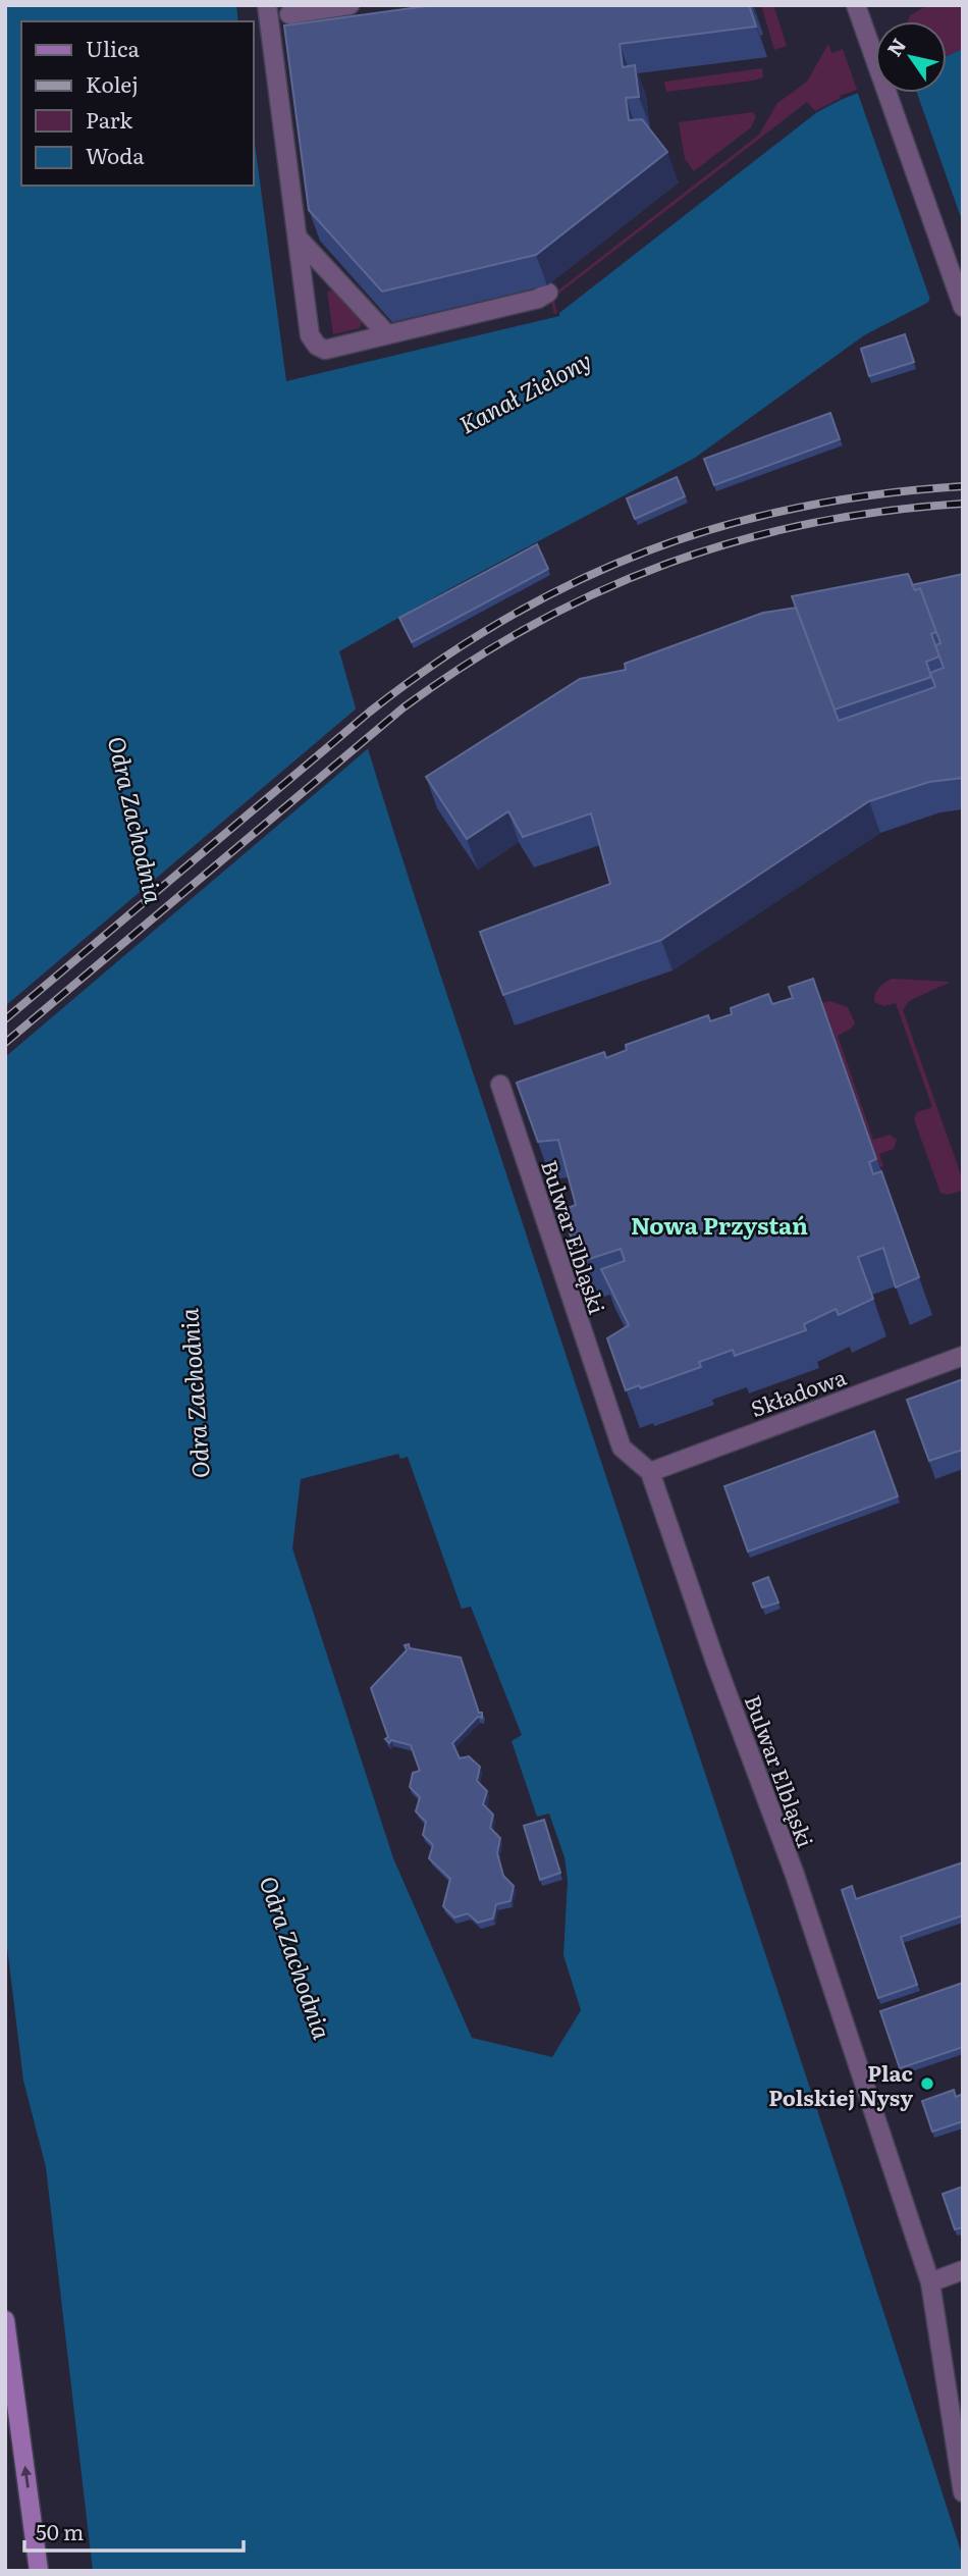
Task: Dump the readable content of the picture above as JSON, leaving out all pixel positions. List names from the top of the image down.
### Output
{
  "streets": {
    "street": ["Bulwar Elbląski", "Składowa"]
  },
  "crossings": [
    ["Bulwar Elbląski", "Składowa"]
  ],
  "districts": ["Nowa Przystań"],
  "water": ["Kanał Zielony", "Odra Zachodnia"],
  "places": ["Plac Polskiej Nysy"],
  "legend": [
    "Ulica",
    "Kolej",
    "Park",
    "Woda"
  ],
  "scale_bar": "50 m",
  "north": "top left"
}
